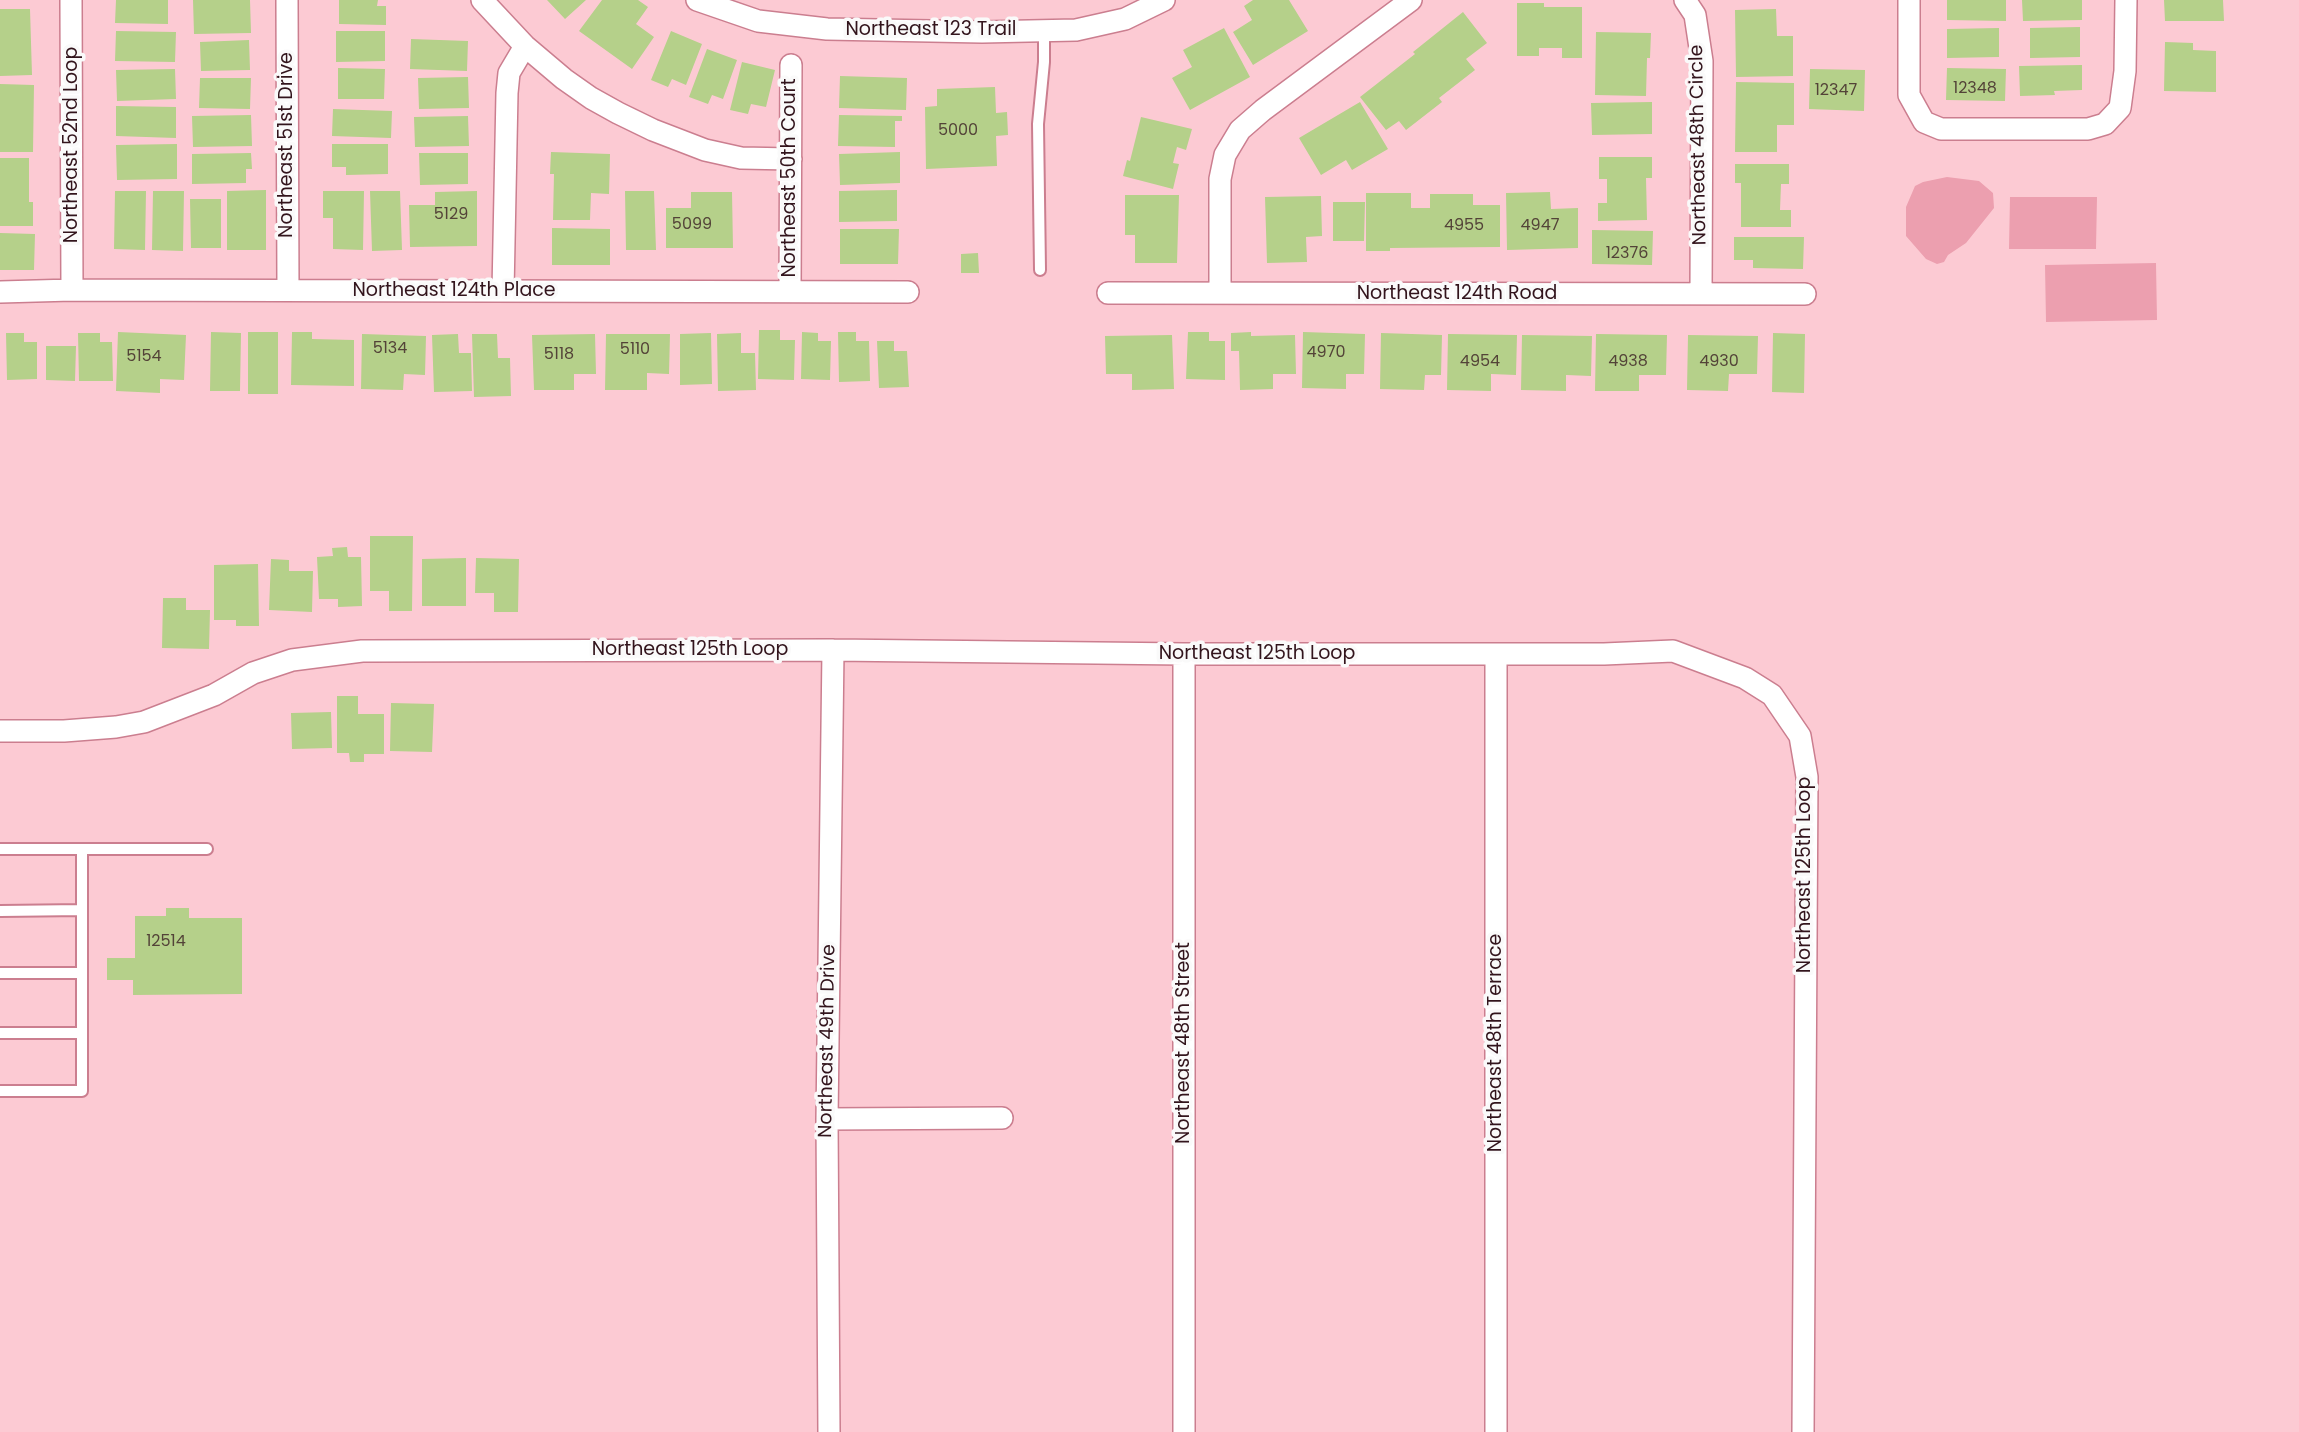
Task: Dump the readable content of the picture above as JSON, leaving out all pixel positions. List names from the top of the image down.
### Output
{
  "streets": {
    "street": [
      "Northeast 123 Trail",
      "Northeast 52nd Loop",
      "Northeast 51st Drive",
      "Northeast 48th Circle",
      "Northeast 50th Court",
      "Northeast 124th Place",
      "Northeast 124th Road",
      "Northeast 125th Loop",
      "Northeast 49th Drive",
      "Northeast 48th Street",
      "Northeast 48th Terrace"
    ]
  },
  "crossings": [
    ["Northeast 52nd Loop", "Northeast 124th Place"],
    ["Northeast 51st Drive", "Northeast 124th Place"],
    ["Northeast 48th Circle", "Northeast 124th Road"],
    ["Northeast 50th Court", "Northeast 124th Place"],
    ["Northeast 125th Loop", "Northeast 49th Drive"],
    ["Northeast 125th Loop", "Northeast 48th Street"],
    ["Northeast 125th Loop", "Northeast 48th Terrace"]
  ],
  "house_numbers": [
    "12348",
    "12347",
    "5000",
    "5129",
    "5099",
    "4955",
    "4947",
    "12376",
    "5134",
    "5110",
    "4970",
    "5118",
    "5154",
    "4954",
    "4938",
    "4930",
    "12514"
  ]
}
